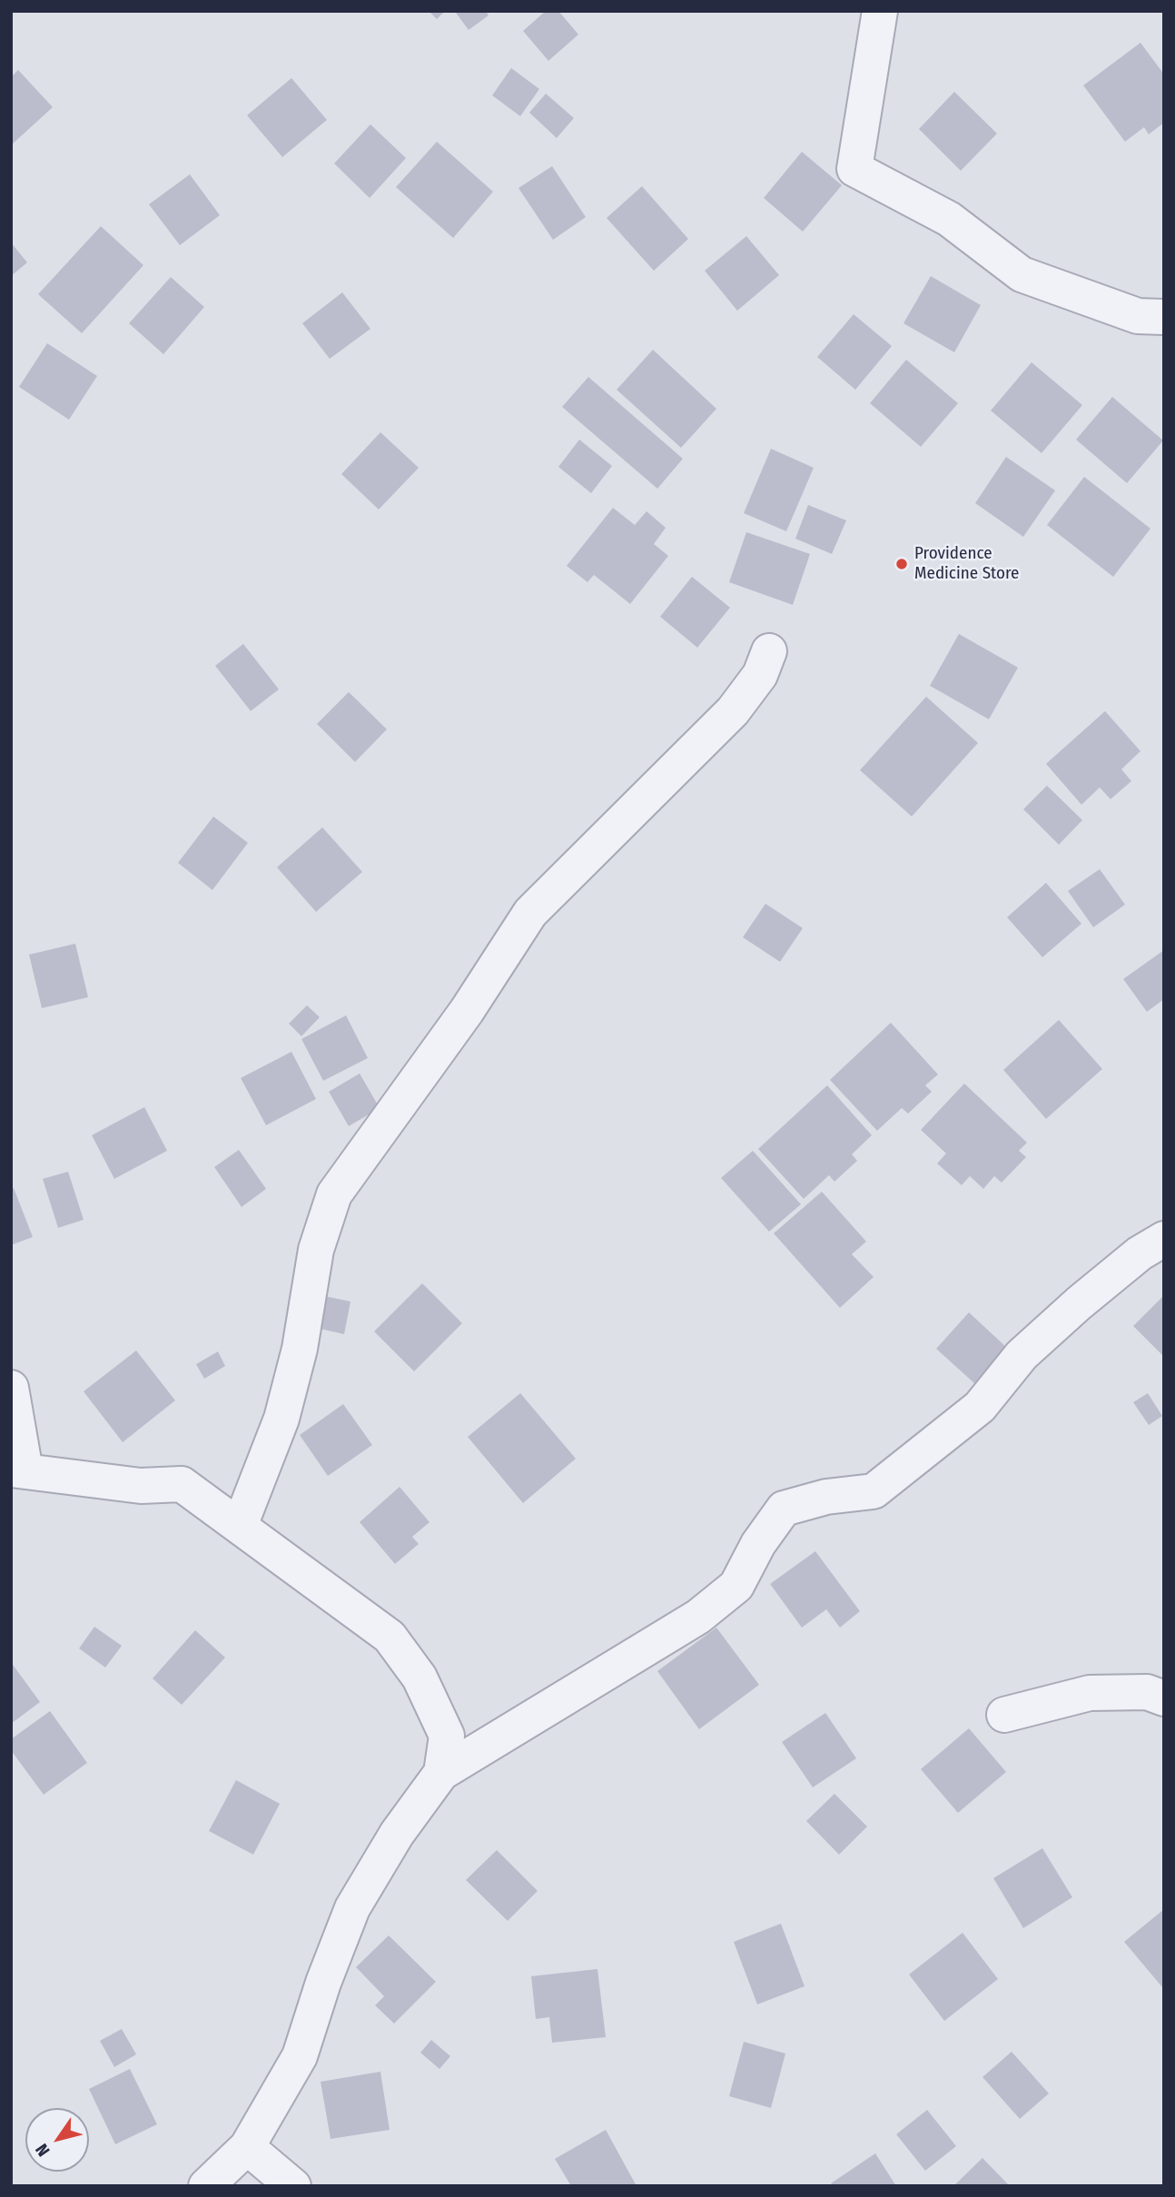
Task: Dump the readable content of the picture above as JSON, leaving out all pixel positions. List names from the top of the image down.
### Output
{
  "places": ["Providence Medicine Store"],
  "north": "bottom left"
}
